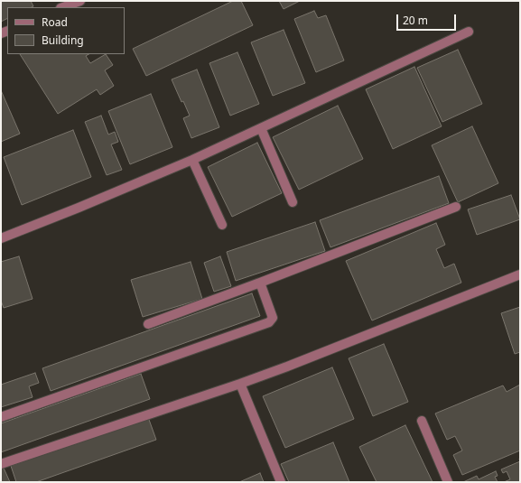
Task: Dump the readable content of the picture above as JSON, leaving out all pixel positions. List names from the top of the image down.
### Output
{
  "legend": ["Road", "Building"],
  "scale_bar": "20 m"
}
